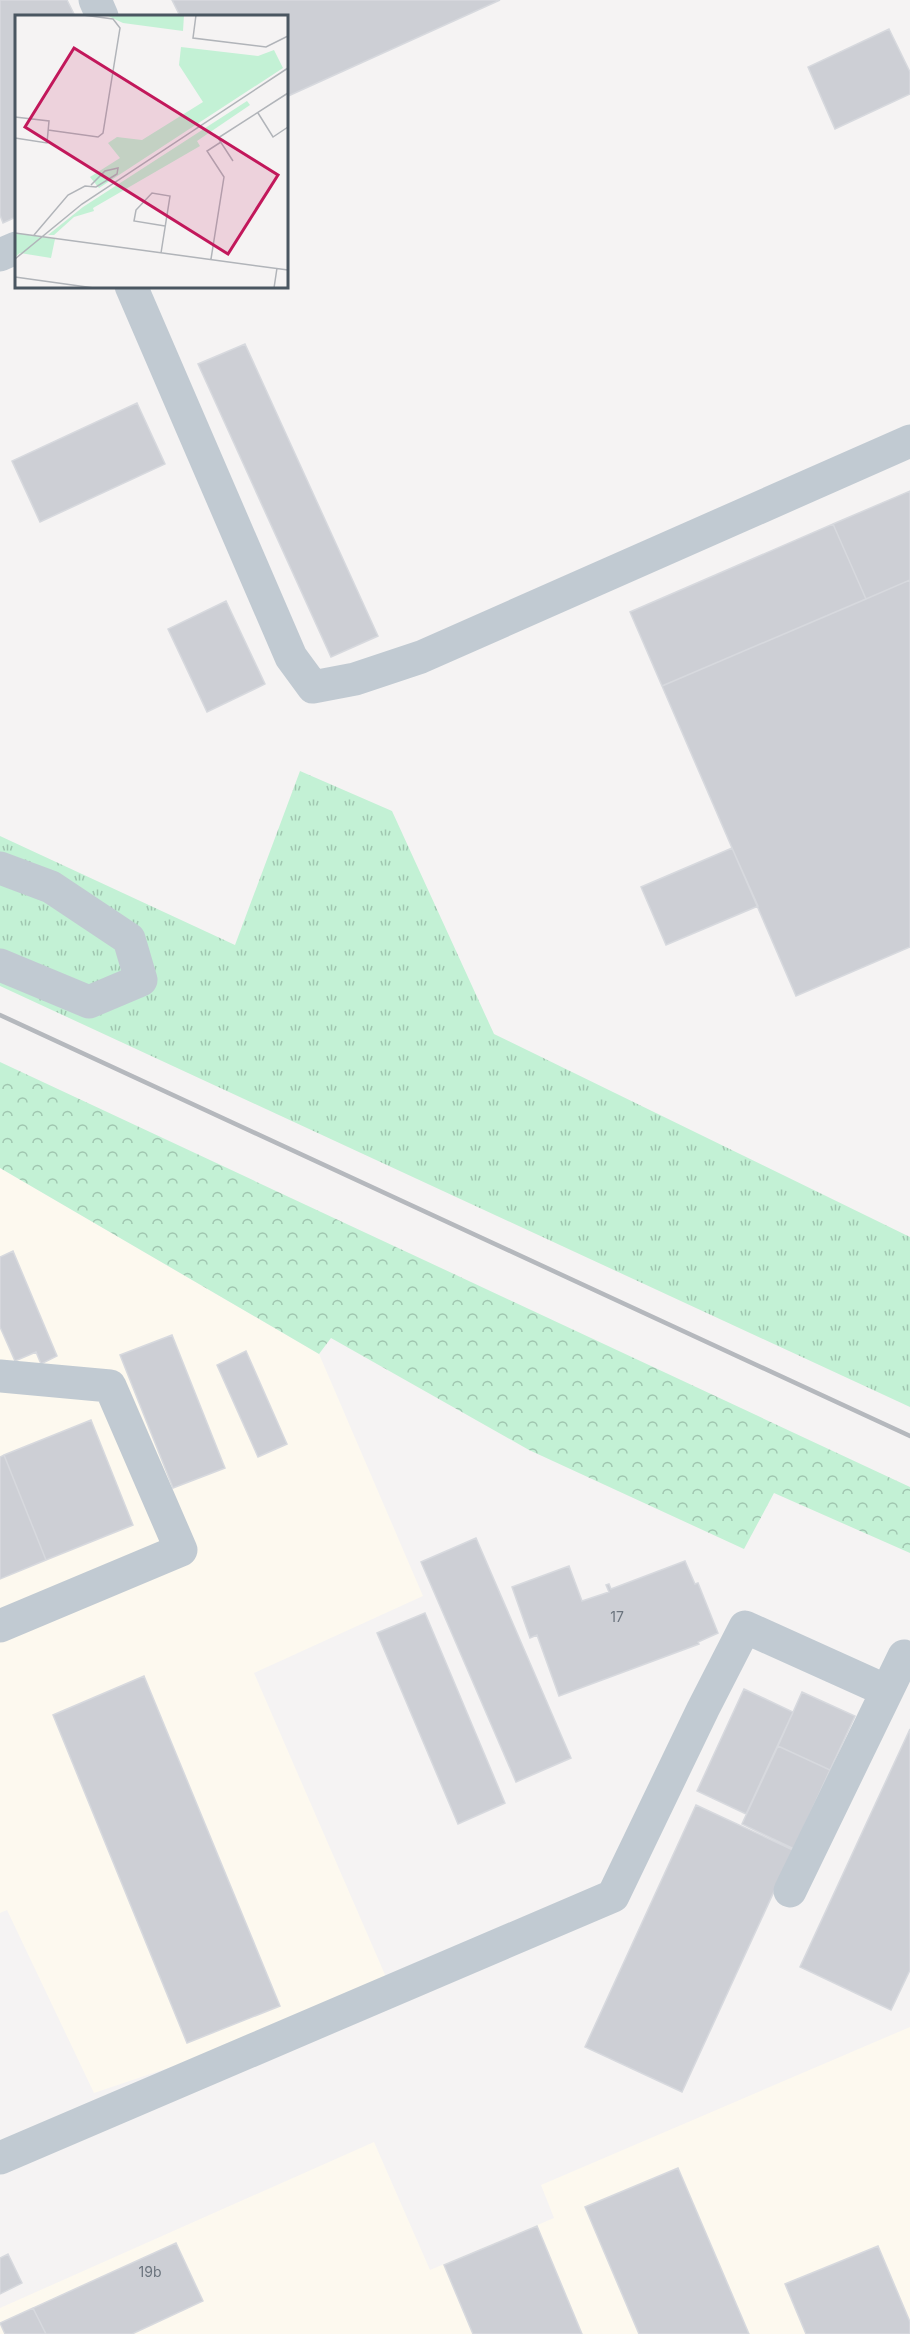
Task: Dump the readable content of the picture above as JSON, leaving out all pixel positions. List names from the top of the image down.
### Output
{
  "house_numbers": ["17", "19b"]
}
